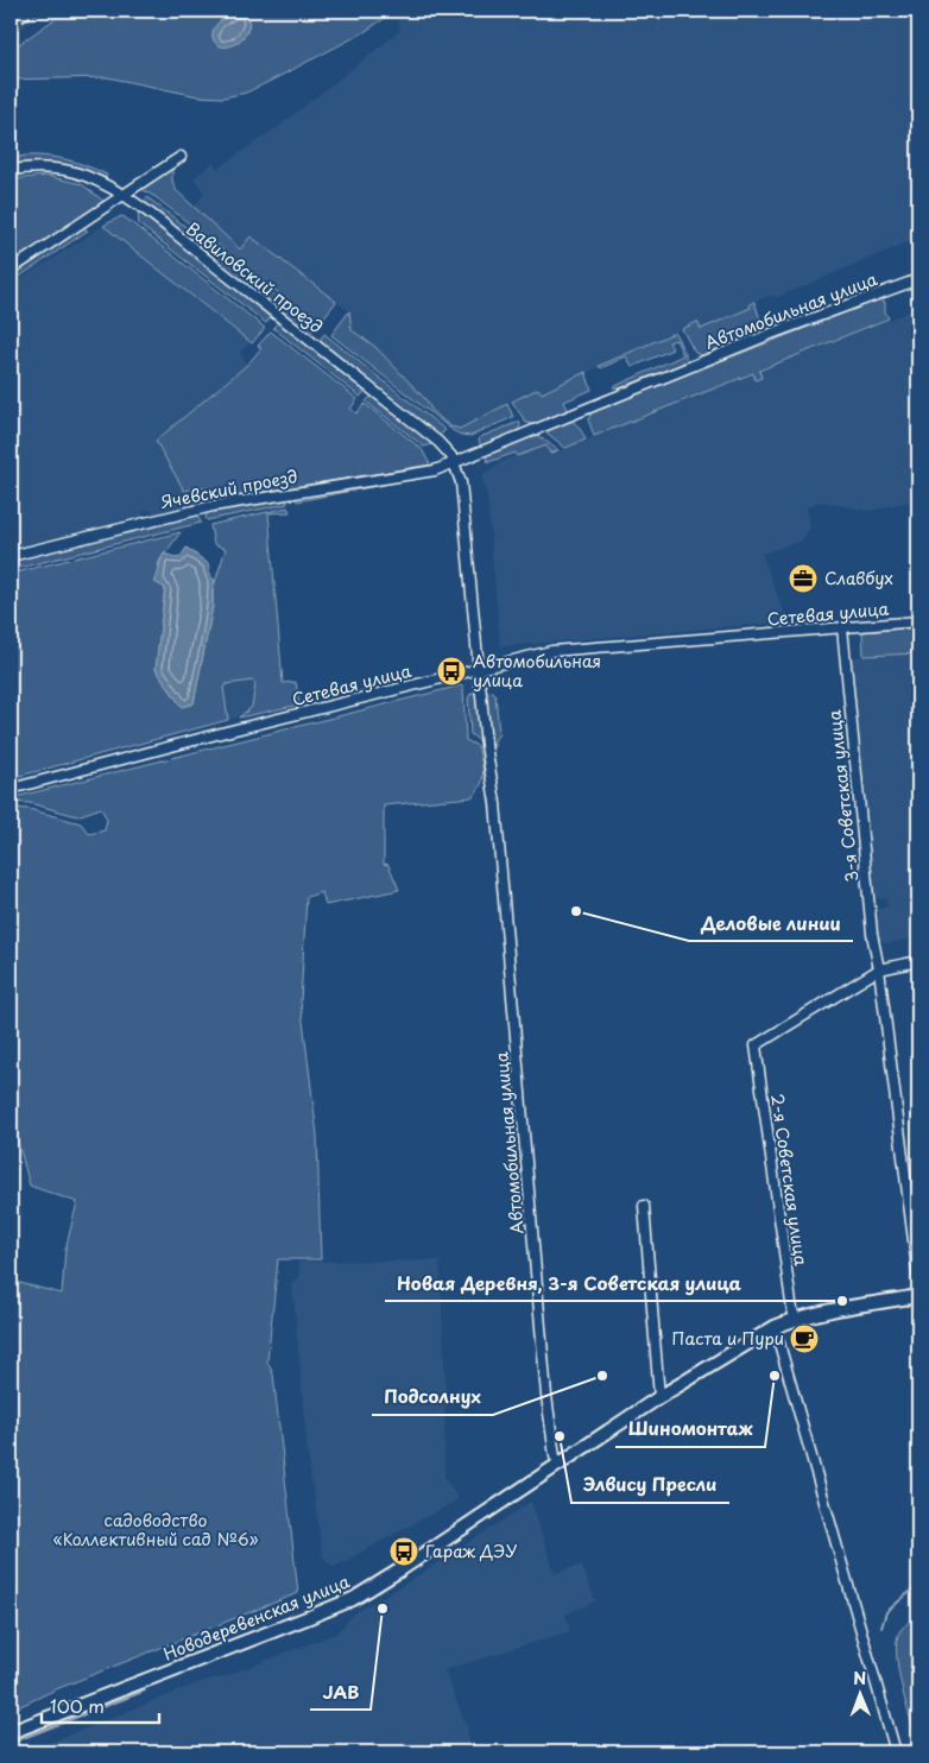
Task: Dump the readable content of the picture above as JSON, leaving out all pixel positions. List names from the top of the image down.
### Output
{
  "streets": {
    "main road": ["Новодеревенская улица"],
    "street": [
      "Вавиловский проезд",
      "Автомобильная улица",
      "Ячевский проезд",
      "Сетевая улица",
      "3-я Советская улица",
      "2-я Советская улица"
    ]
  },
  "crossings": [
    ["Вавиловский проезд", "Автомобильная улица"],
    ["Вавиловский проезд", "Ячевский проезд"],
    ["Автомобильная улица", "Ячевский проезд"],
    ["Автомобильная улица", "Сетевая улица"],
    ["Автомобильная улица", "Новодеревенская улица"],
    ["Сетевая улица", "3-я Советская улица"],
    ["3-я Советская улица", "2-я Советская улица"],
    ["2-я Советская улица", "Новодеревенская улица"]
  ],
  "parks": ["садоводство «Коллективный сад №6»"],
  "places": {
    "office": ["Славбух"],
    "bus stop": ["Автомобильная улица", "Гараж ДЭУ"],
    "other": [
      "Деловые линии",
      "Новая Деревня, 3-я Советская улица",
      "Подсолнух",
      "Шиномонтаж",
      "Элвису Пресли",
      "JAB"
    ],
    "cafe": ["Паста и Пури"]
  },
  "scale_bar": "100 m",
  "north": "top"
}
